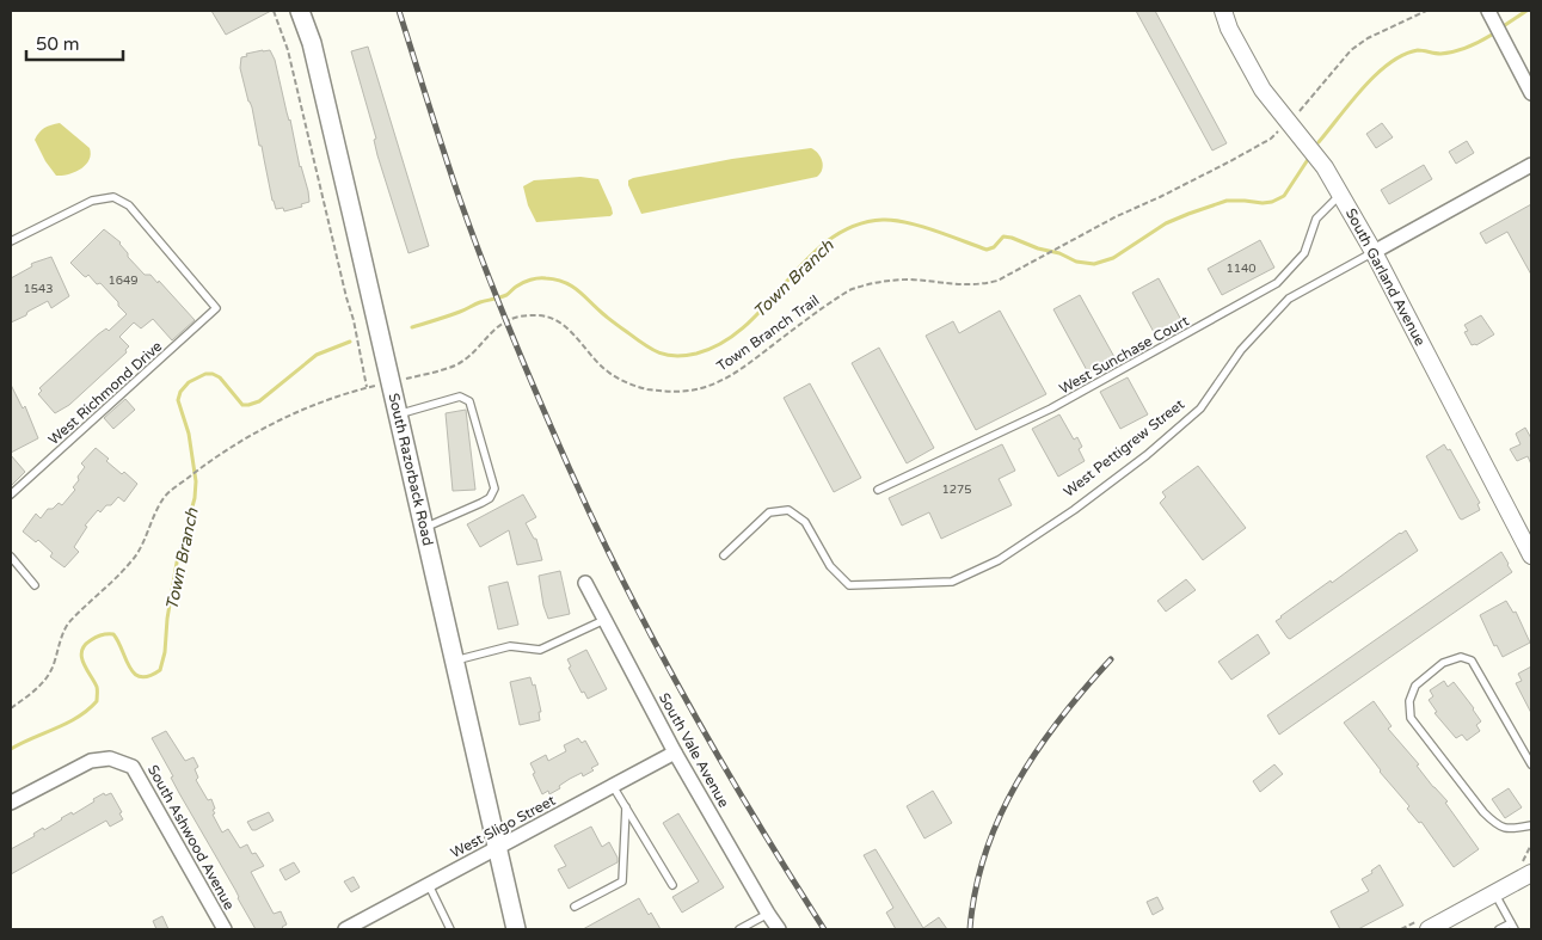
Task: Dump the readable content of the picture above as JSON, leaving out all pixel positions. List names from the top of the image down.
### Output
{
  "streets": {
    "main road": ["South Razorback Road"],
    "street": [
      "South Garland Avenue",
      "West Pettigrew Street",
      "South Vale Avenue",
      "West Sligo Street",
      "South Ashwood Avenue"
    ],
    "lane": ["West Sunchase Court", "West Richmond Drive"],
    "path": ["Town Branch Trail"]
  },
  "crossings": [
    ["South Garland Avenue", "Town Branch Trail"],
    ["South Garland Avenue", "West Sunchase Court"],
    ["South Garland Avenue", "West Pettigrew Street"],
    ["Town Branch Trail", "South Razorback Road"],
    ["South Razorback Road", "West Sligo Street"],
    ["South Vale Avenue", "West Sligo Street"]
  ],
  "water": ["Town Branch"],
  "house_numbers": [
    "1140",
    "1649",
    "1543",
    "1275"
  ],
  "scale_bar": "50 m"
}
